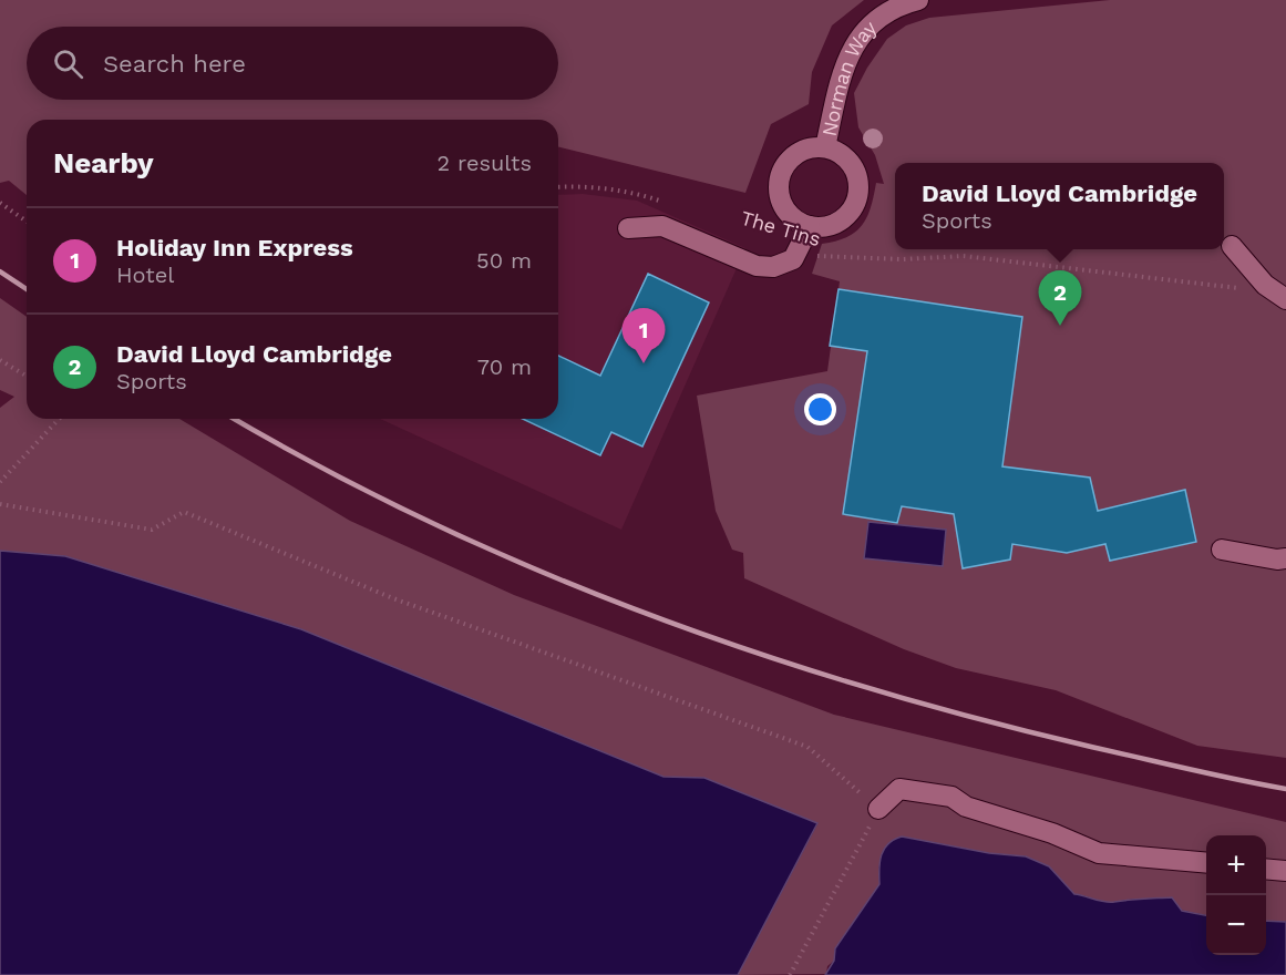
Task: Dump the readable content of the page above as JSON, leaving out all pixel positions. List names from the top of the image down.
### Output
{
  "streets": {
    "street": ["Norman Way"],
    "path": ["The Tins"]
  },
  "page": {
    "search": "Search here",
    "heading": ["Nearby", "2 results"],
    "popup": ["David Lloyd Cambridge", "Sports"],
    "list": [
      {
        "mark": "1",
        "name": "Holiday Inn Express",
        "note": "Hotel",
        "value": "50 m"
      },
      {
        "mark": "2",
        "name": "David Lloyd Cambridge",
        "note": "Sports",
        "value": "70 m"
      }
    ],
    "pins": ["2", "1"],
    "map_buttons": ["+", "−"]
  }
}
